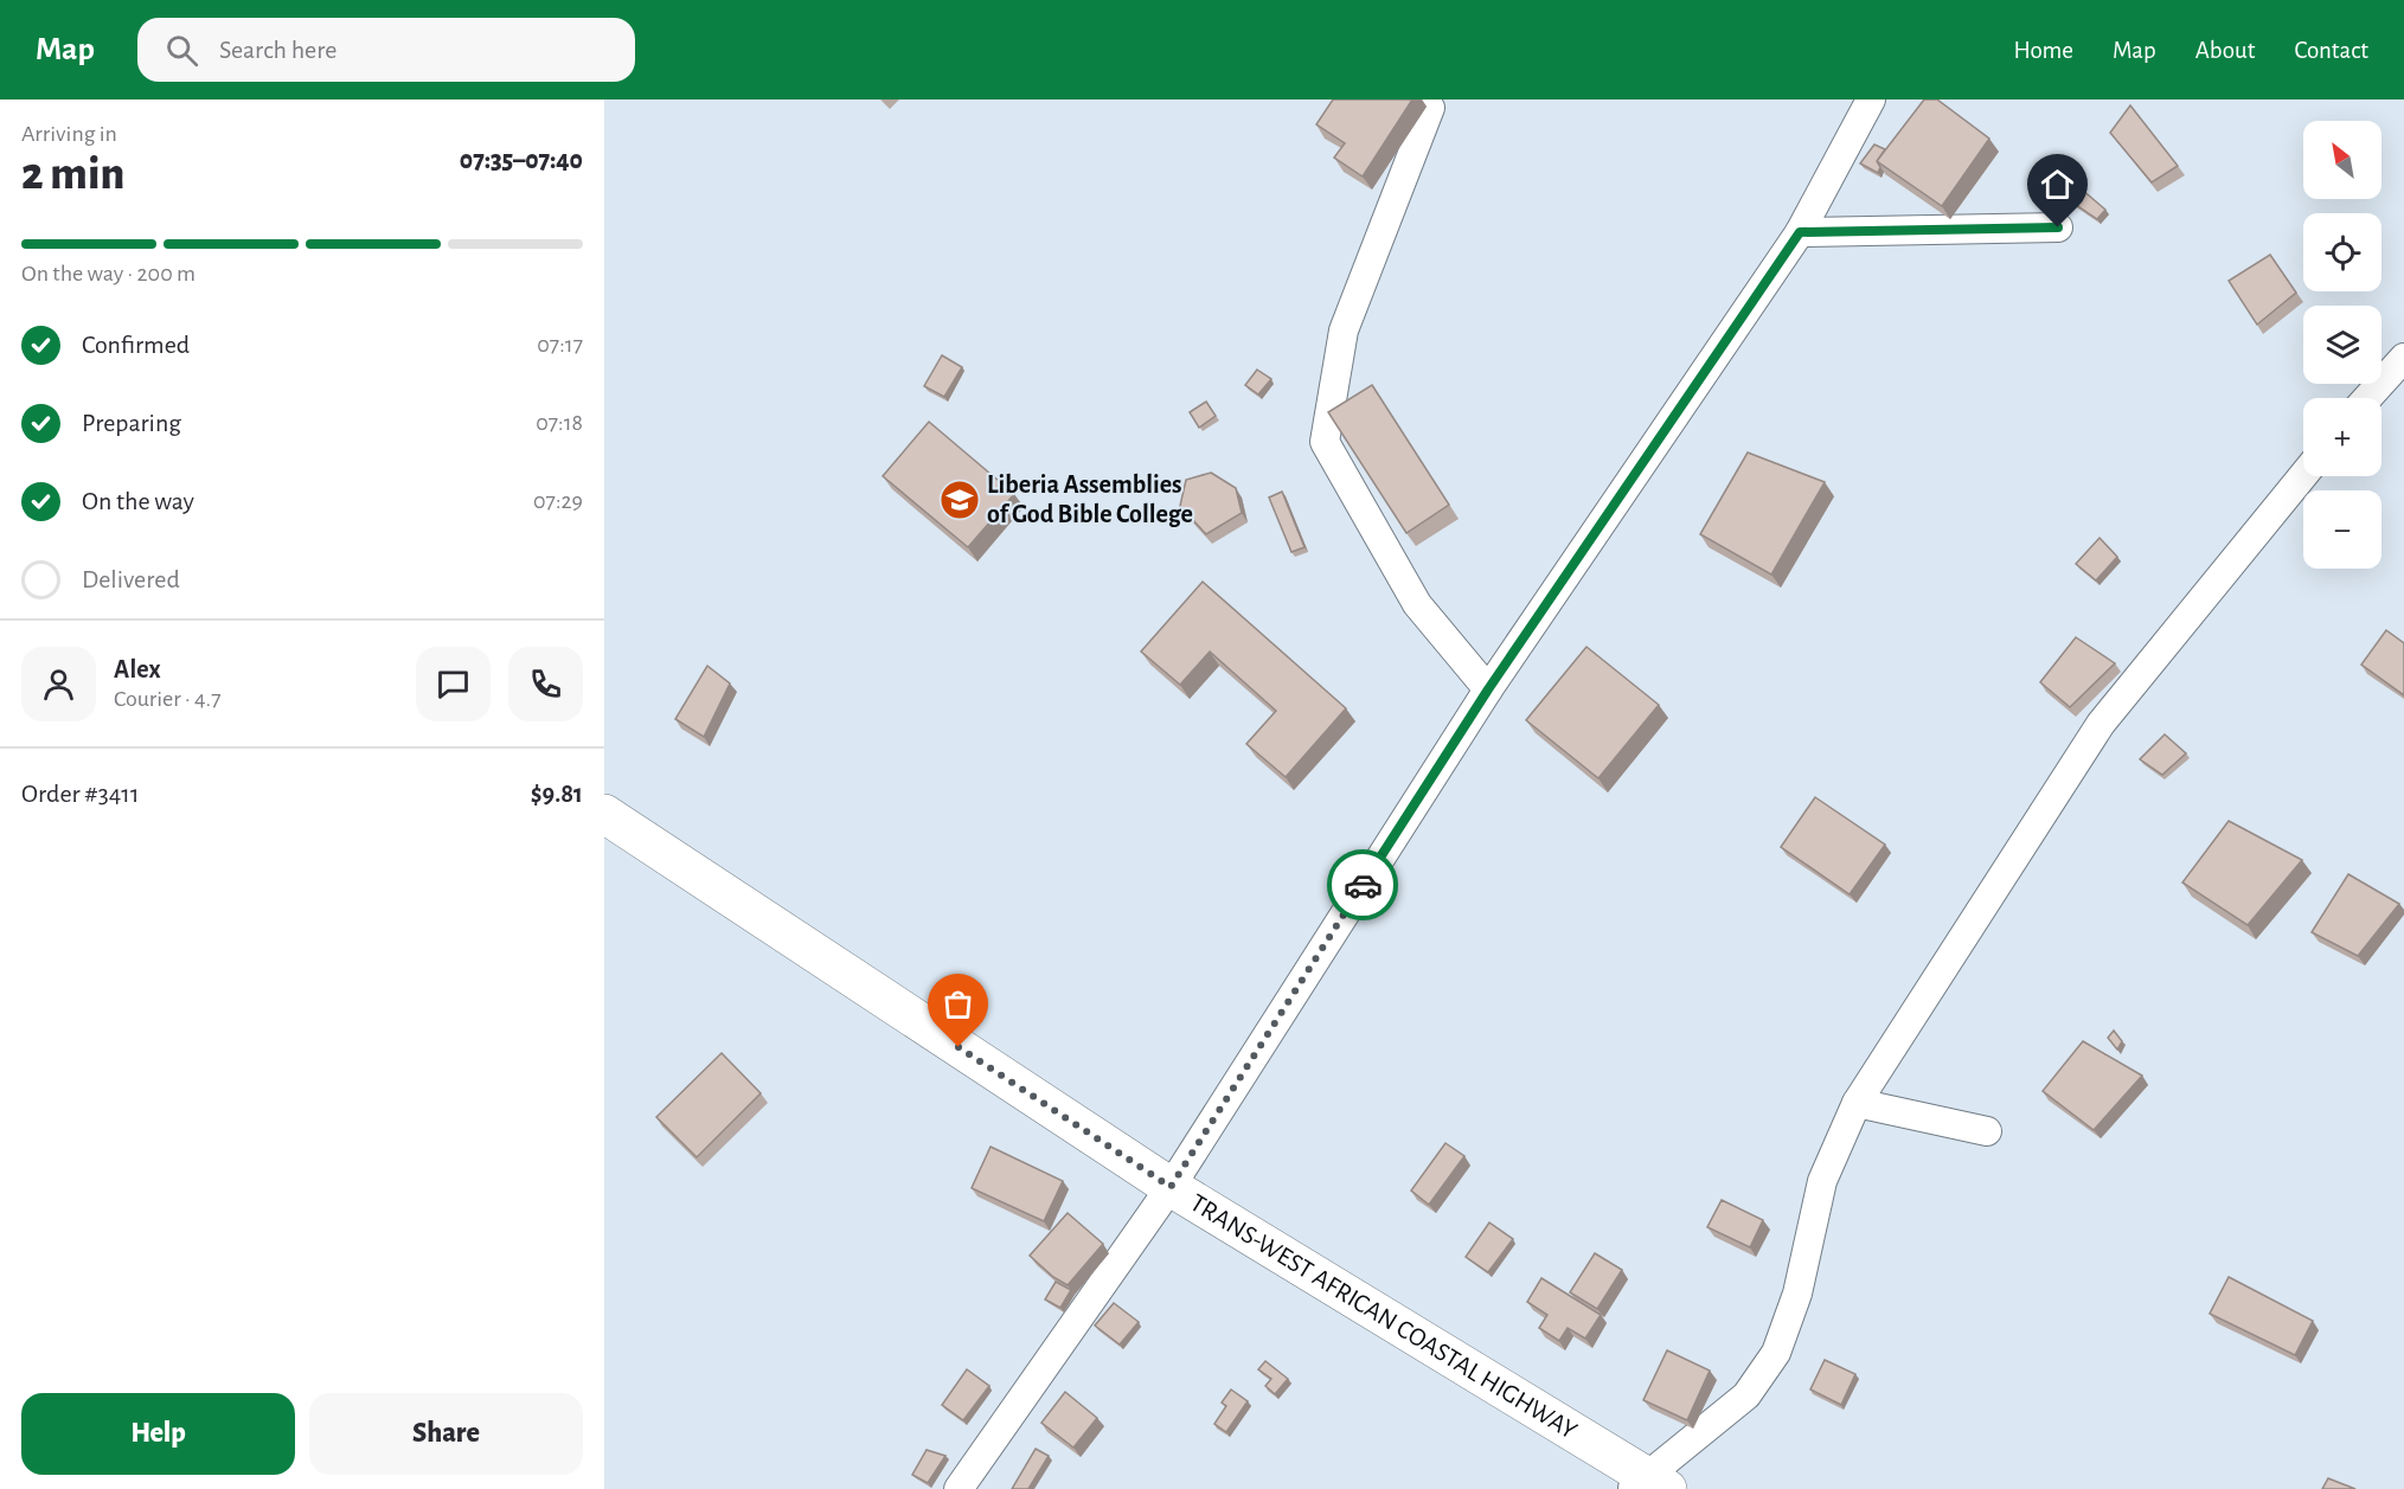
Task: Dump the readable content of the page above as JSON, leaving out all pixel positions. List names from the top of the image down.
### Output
{
  "streets": {
    "highway": ["TRANS-WEST AFRICAN COASTAL HIGHWAY"]
  },
  "places": {
    "school or university": ["Liberia Assemblies of God Bible College"]
  },
  "north": "top left",
  "page": {
    "header": "Map",
    "search": "Search here",
    "nav": [
      "Home",
      "Map",
      "About",
      "Contact"
    ],
    "heading": ["2 min", "Arriving in", "07:35–07:40"],
    "panel": [
      "Alex",
      "Courier · 4.7",
      "Order #3411",
      "$9.81"
    ],
    "map_buttons": ["+", "−"],
    "bar": "On the way · 200 m",
    "list": [
      ["Confirmed", "07:17"],
      ["Preparing", "07:18"],
      ["On the way", "07:29"],
      "Delivered"
    ],
    "buttons": ["Help", "Share"]
  }
}
